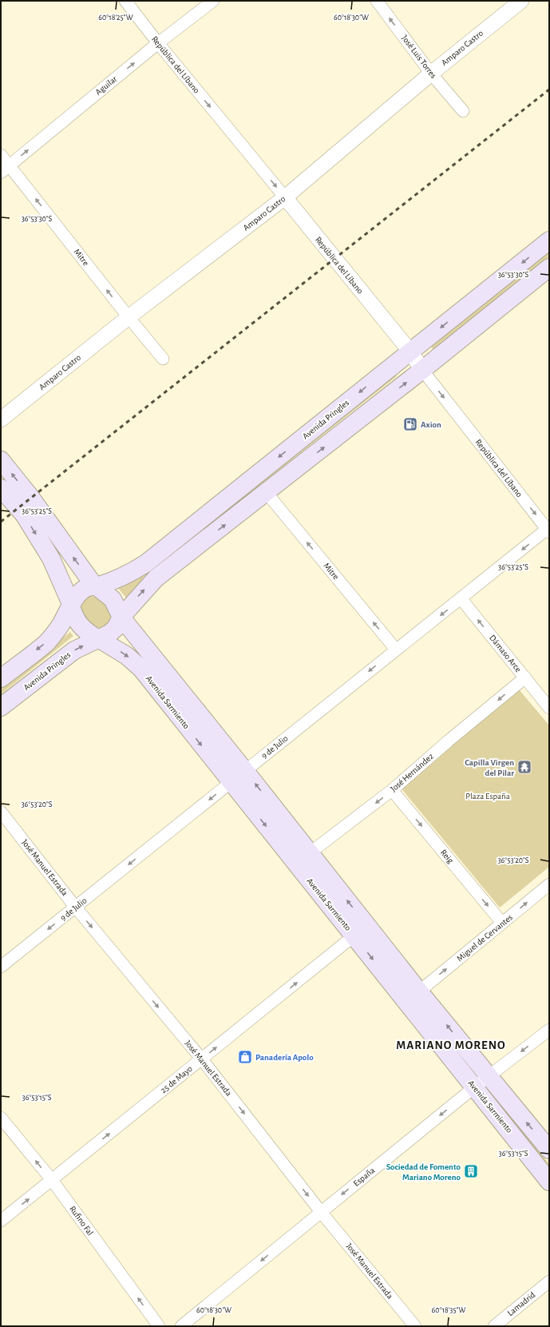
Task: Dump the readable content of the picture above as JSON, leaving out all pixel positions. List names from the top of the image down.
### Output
{
  "streets": {
    "main road": ["Avenida Pringles", "Avenida Sarmiento"],
    "street": [
      "Amparo Castro",
      "José Luis Torres",
      "República del Líbano",
      "Aguilar",
      "Mitre",
      "Dámaso Arce",
      "9 de Julio",
      "José Hernández",
      "Reig",
      "José Manuel Estrada",
      "Miguel de Cervantes",
      "25 de Mayo",
      "España",
      "Rufino Fal",
      "Lamadrid"
    ]
  },
  "crossings": [
    ["Amparo Castro", "José Luis Torres"],
    ["Amparo Castro", "República del Líbano"],
    ["Amparo Castro", "Mitre"],
    ["República del Líbano", "Aguilar"],
    ["República del Líbano", "Avenida Pringles"],
    ["República del Líbano", "9 de Julio"],
    ["Aguilar", "Mitre"],
    ["Mitre", "9 de Julio"],
    ["Avenida Pringles", "Avenida Sarmiento"],
    ["Dámaso Arce", "9 de Julio"],
    ["Dámaso Arce", "José Hernández"],
    ["Avenida Sarmiento", "9 de Julio"],
    ["Avenida Sarmiento", "José Hernández"],
    ["Avenida Sarmiento", "Miguel de Cervantes"],
    ["Avenida Sarmiento", "25 de Mayo"],
    ["Avenida Sarmiento", "España"],
    ["9 de Julio", "José Manuel Estrada"],
    ["José Hernández", "Reig"],
    ["Reig", "Miguel de Cervantes"],
    ["José Manuel Estrada", "25 de Mayo"],
    ["José Manuel Estrada", "España"],
    ["25 de Mayo", "Rufino Fal"]
  ],
  "one_way": [
    "José Luis Torres",
    "República del Líbano",
    "Aguilar",
    "Mitre",
    "Dámaso Arce",
    "9 de Julio",
    "José Hernández",
    "Reig",
    "José Manuel Estrada",
    "Miguel de Cervantes",
    "25 de Mayo",
    "España",
    "Rufino Fal"
  ],
  "districts": ["MARIANO MORENO"],
  "parks": ["Plaza España"],
  "places": {
    "fuel station": ["Axion"],
    "temple": ["Capilla Virgen del Pilar"],
    "shop": ["Panadería Apolo"],
    "building": ["Sociedad de Fomento Mariano Moreno"]
  },
  "coordinates": [
    "60°18'25\"W",
    "60°18'30\"W",
    "36°53'30\"S",
    "36°53'25\"S",
    "36°53'20\"S",
    "36°53'15\"S",
    "60°18'35\"W"
  ]
}
